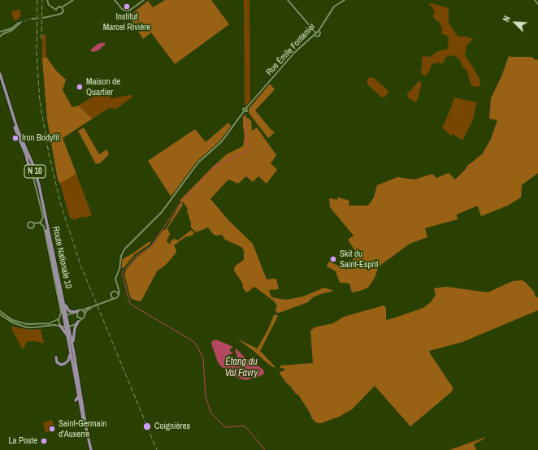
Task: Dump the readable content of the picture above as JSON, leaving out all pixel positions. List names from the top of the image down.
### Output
{
  "streets": {
    "main road": ["N 10", "Route Nationale 10"],
    "street": ["Rue Émile Fontanier"]
  },
  "crossings": [
    ["N 10", "Route Nationale 10"]
  ],
  "water": ["Étang du Val Favry"],
  "places": [
    "Institut Marcel Rivière",
    "Maison de Quartier",
    "Iron Bodyfit",
    "Skit du Saint-Esprit",
    "Coignières",
    "Saint-Germain d'Auxerre",
    "La Poste"
  ],
  "north": "top left"
}
